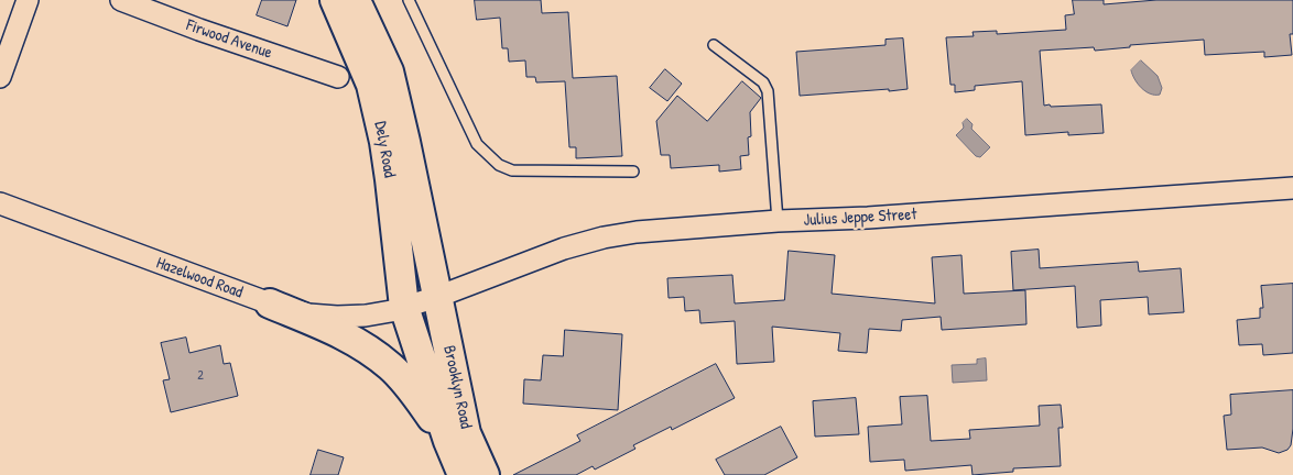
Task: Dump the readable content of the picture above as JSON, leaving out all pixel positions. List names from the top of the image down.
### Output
{
  "streets": {
    "main road": ["Dely Road", "Brooklyn Road"],
    "street": ["Firwood Avenue", "Julius Jeppe Street", "Hazelwood Road"]
  },
  "crossings": [
    ["Dely Road", "Julius Jeppe Street"],
    ["Dely Road", "Hazelwood Road"],
    ["Dely Road", "Brooklyn Road"],
    ["Julius Jeppe Street", "Hazelwood Road"],
    ["Julius Jeppe Street", "Brooklyn Road"],
    ["Hazelwood Road", "Brooklyn Road"]
  ],
  "house_numbers": ["2"]
}
